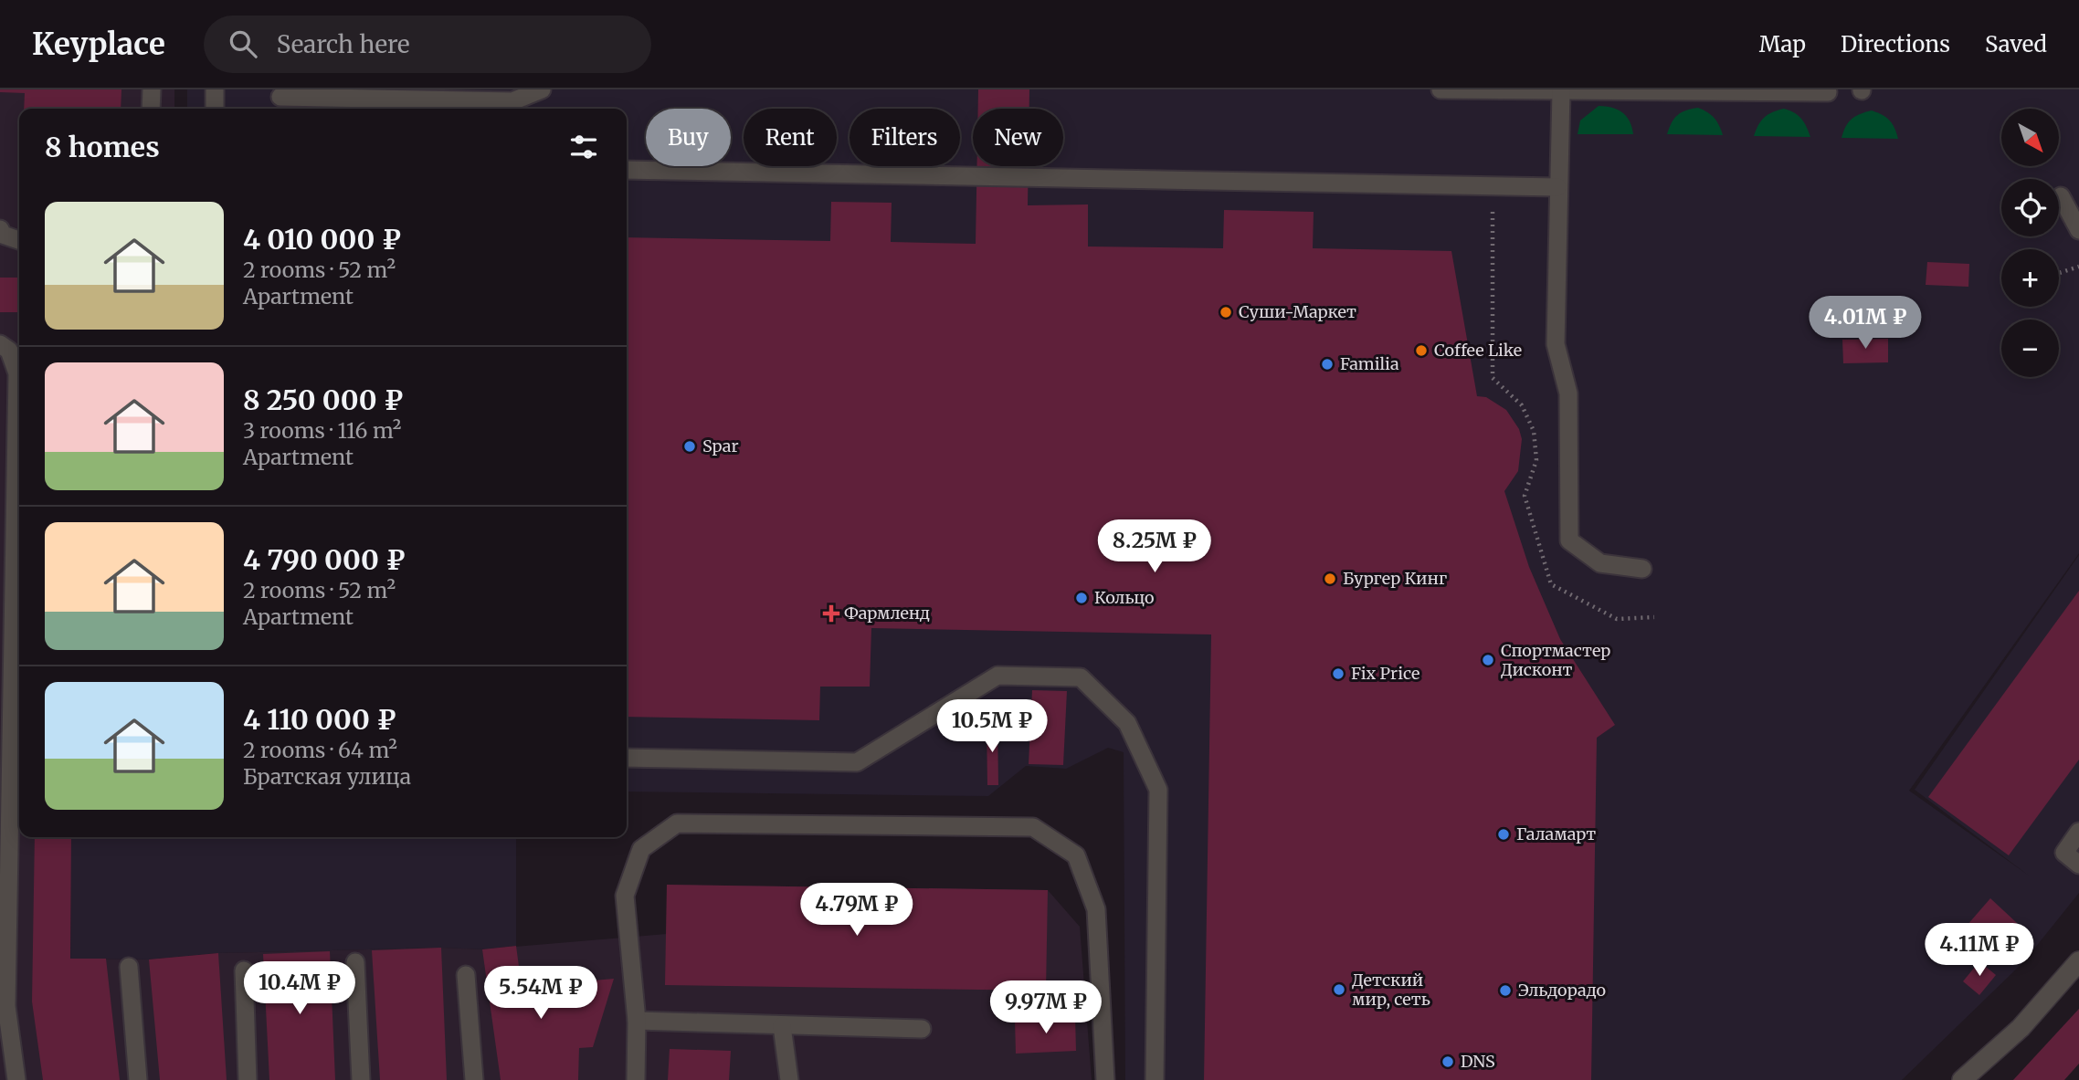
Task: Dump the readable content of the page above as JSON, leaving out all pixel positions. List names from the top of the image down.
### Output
{
  "places": {
    "other": [
      "Суши-Маркет",
      "Coffee Like",
      "Familia",
      "Spar",
      "Бургер Кинг",
      "Кольцо",
      "Спортмастер Дисконт",
      "Fix Price",
      "Галамарт",
      "Детский мир, сеть",
      "Эльдорадо",
      "DNS"
    ],
    "health": ["Фармленд"]
  },
  "north": "bottom right",
  "page": {
    "header": "Keyplace",
    "search": "Search here",
    "nav": ["Map", "Directions", "Saved"],
    "map_buttons": ["+", "−"],
    "chip": [
      "Buy",
      "Rent",
      "Filters",
      "New"
    ],
    "heading": "8 homes",
    "list": [
      {
        "name": "4 010 000 ₽",
        "note": "2 rooms · 52 m² · Apartment"
      },
      {
        "name": "8 250 000 ₽",
        "note": "3 rooms · 116 m² · Apartment"
      },
      {
        "name": "4 790 000 ₽",
        "note": "2 rooms · 52 m² · Apartment"
      },
      {
        "name": "4 110 000 ₽",
        "note": "2 rooms · 64 m² · Братская улица"
      }
    ],
    "price": [
      "4.01M ₽",
      "8.25M ₽",
      "10.5M ₽",
      "4.79M ₽",
      "4.11M ₽",
      "10.4M ₽",
      "5.54M ₽",
      "9.97M ₽"
    ]
  }
}
